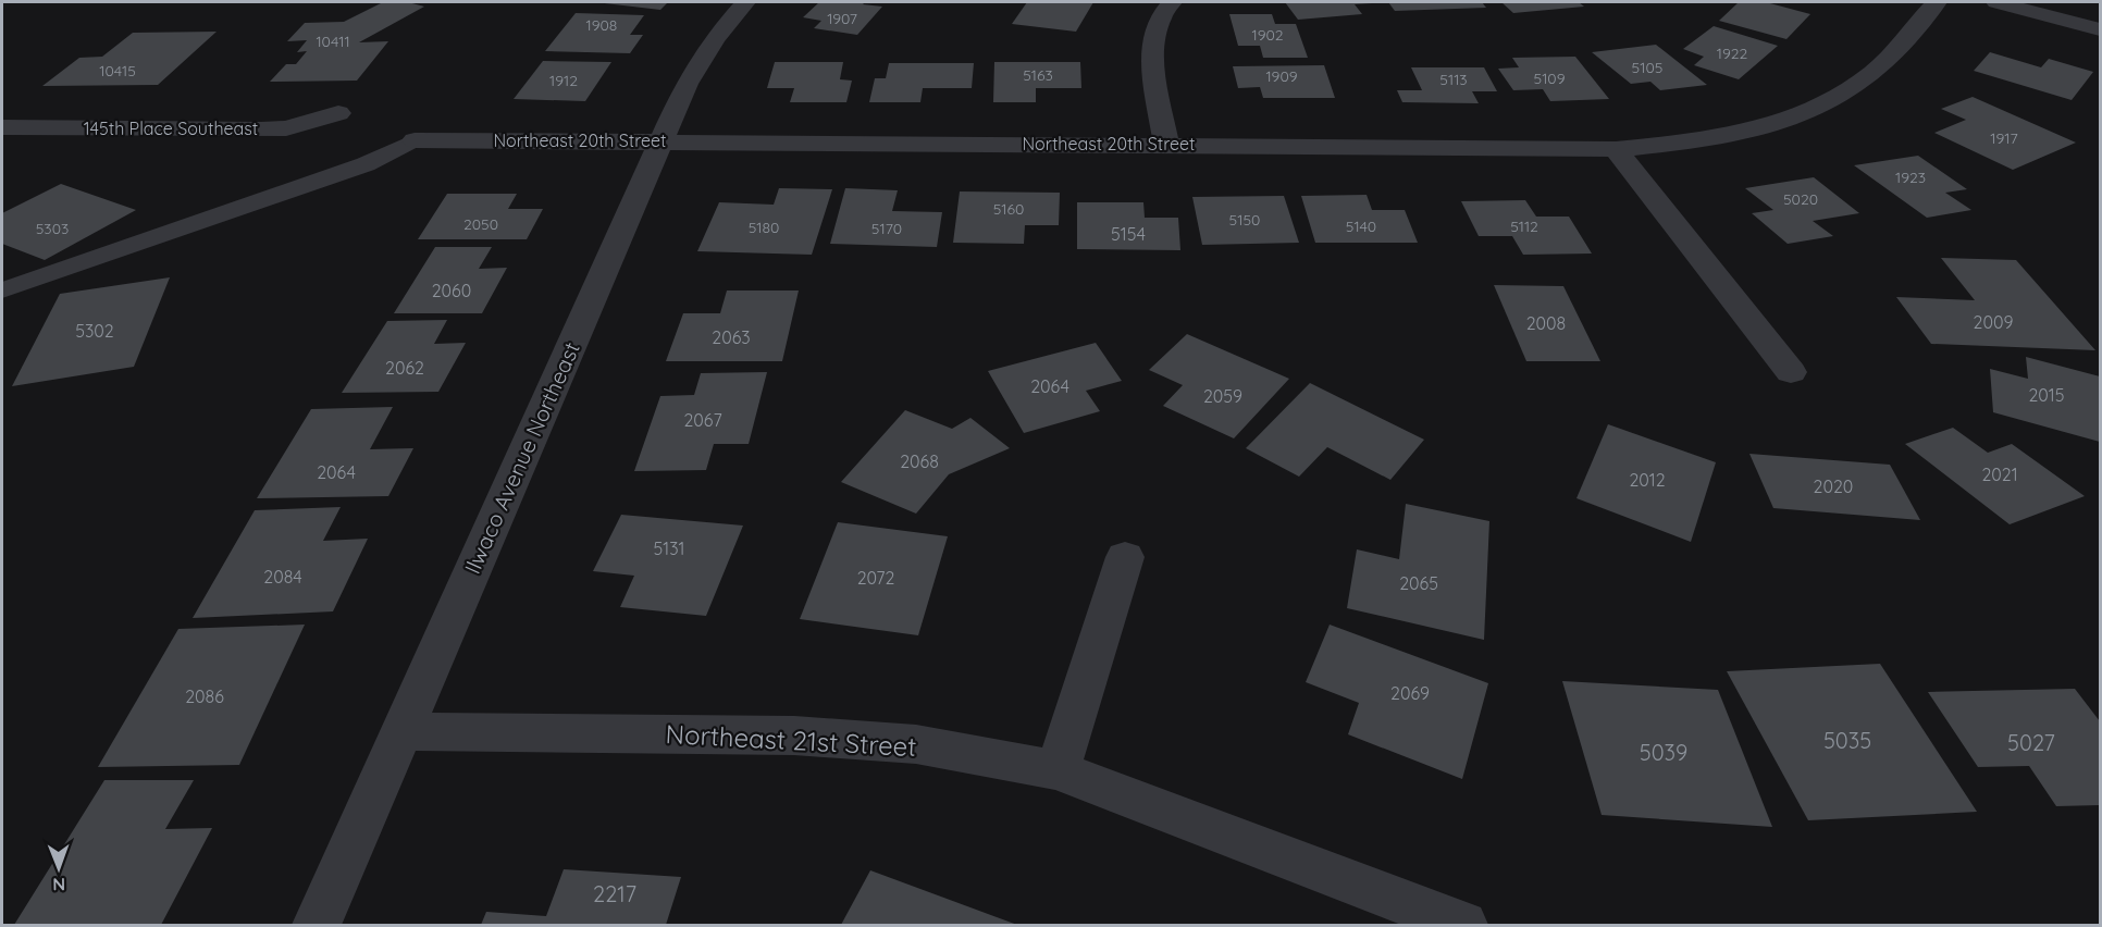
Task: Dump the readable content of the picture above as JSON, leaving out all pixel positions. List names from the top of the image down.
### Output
{
  "streets": {
    "street": [
      "145th Place Southeast",
      "Northeast 20th Street",
      "Ilwaco Avenue Northeast",
      "Northeast 21st Street"
    ]
  },
  "crossings": [
    ["Northeast 20th Street", "Ilwaco Avenue Northeast"],
    ["Ilwaco Avenue Northeast", "Northeast 21st Street"]
  ],
  "house_numbers": [
    "1907",
    "1908",
    "1902",
    "10411",
    "1922",
    "5105",
    "10415",
    "5163",
    "1909",
    "5109",
    "5113",
    "1912",
    "1917",
    "1923",
    "5020",
    "5160",
    "5150",
    "2050",
    "5140",
    "5112",
    "5180",
    "5303",
    "5170",
    "5154",
    "2060",
    "2009",
    "2008",
    "5302",
    "2063",
    "2062",
    "2064",
    "2015",
    "2059",
    "2067",
    "2068",
    "2064",
    "2021",
    "2012",
    "2020",
    "5131",
    "2084",
    "2072",
    "2065",
    "2069",
    "2086",
    "5035",
    "5027",
    "5039",
    "2217"
  ],
  "north": "bottom"
}
